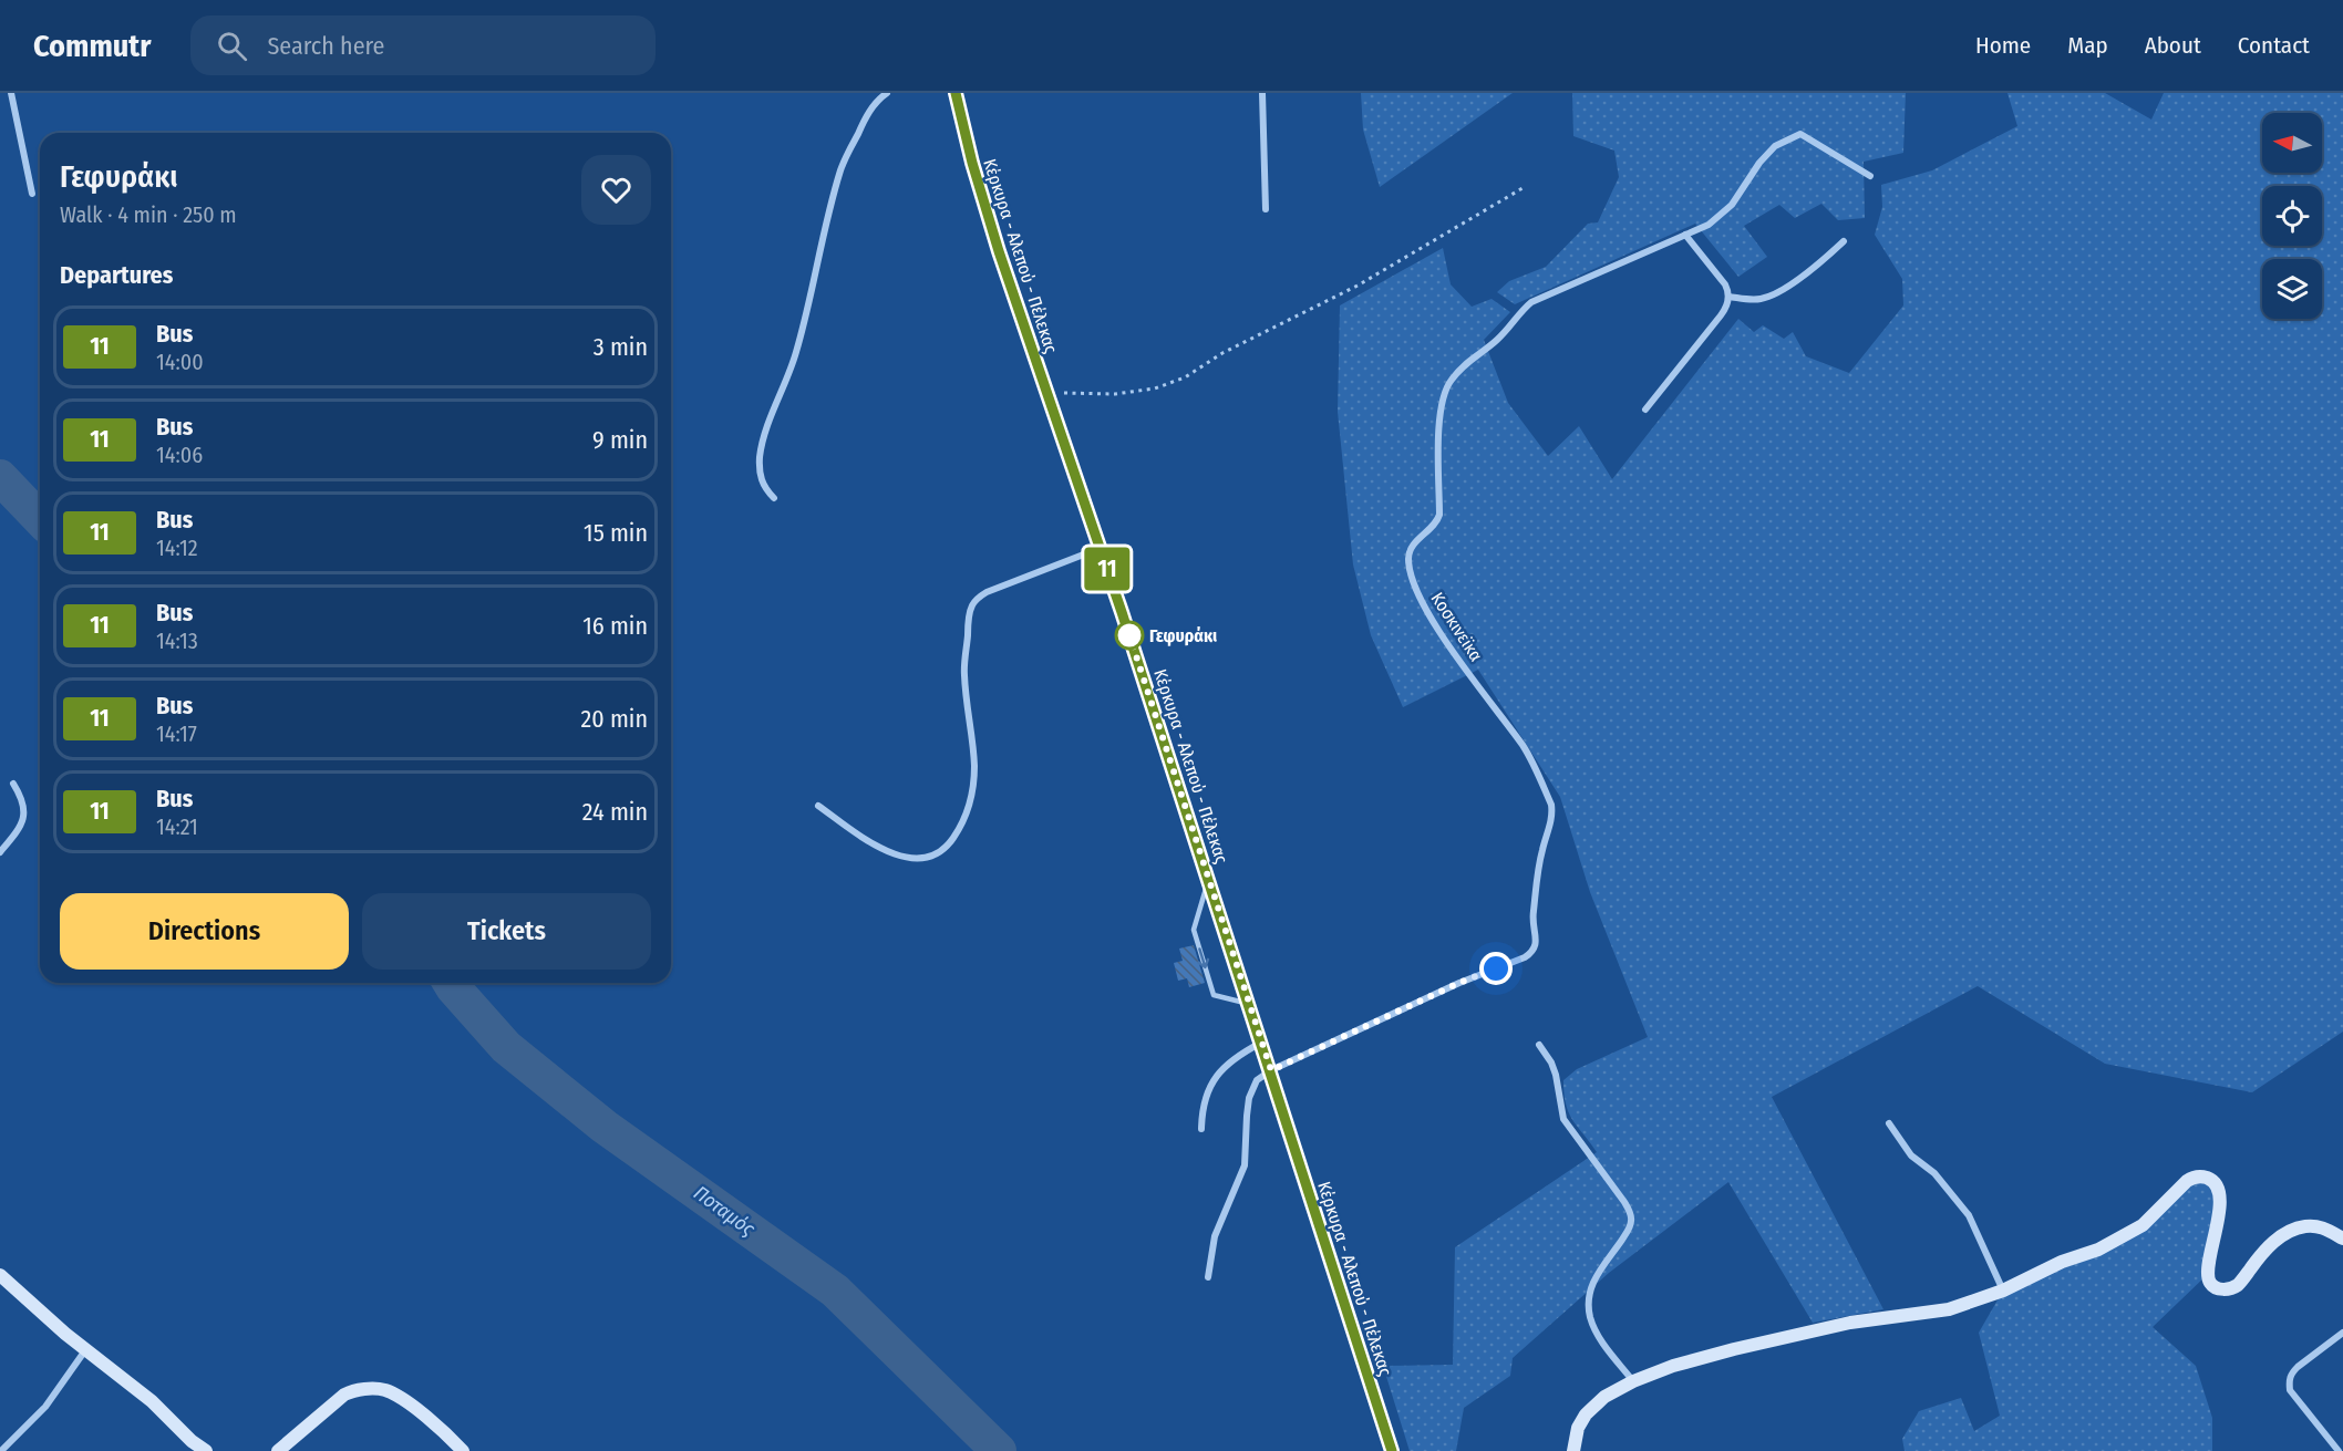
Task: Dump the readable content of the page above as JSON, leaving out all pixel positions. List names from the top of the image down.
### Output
{
  "streets": {
    "street": ["Κέρκυρα - Αλεπού - Πέλεκας", "Κοσκινεϊκα"]
  },
  "crossings": [
    ["Κέρκυρα - Αλεπού - Πέλεκας", "Κοσκινεϊκα"]
  ],
  "water": ["Ποταμός"],
  "places": ["Γεφυράκι"],
  "lines": ["bus line 11"],
  "north": "left",
  "page": {
    "header": "Commutr",
    "search": "Search here",
    "nav": [
      "Home",
      "Map",
      "About",
      "Contact"
    ],
    "on_map": "11",
    "heading": [
      ["Γεφυράκι", "Walk · 4 min · 250 m"],
      "Departures"
    ],
    "list": [
      {
        "mark": "11",
        "name": "Bus",
        "note": "14:00",
        "value": "3 min"
      },
      {
        "mark": "11",
        "name": "Bus",
        "note": "14:06",
        "value": "9 min"
      },
      {
        "mark": "11",
        "name": "Bus",
        "note": "14:12",
        "value": "15 min"
      },
      {
        "mark": "11",
        "name": "Bus",
        "note": "14:13",
        "value": "16 min"
      },
      {
        "mark": "11",
        "name": "Bus",
        "note": "14:17",
        "value": "20 min"
      },
      {
        "mark": "11",
        "name": "Bus",
        "note": "14:21",
        "value": "24 min"
      }
    ],
    "buttons": ["Directions", "Tickets"]
  }
}
